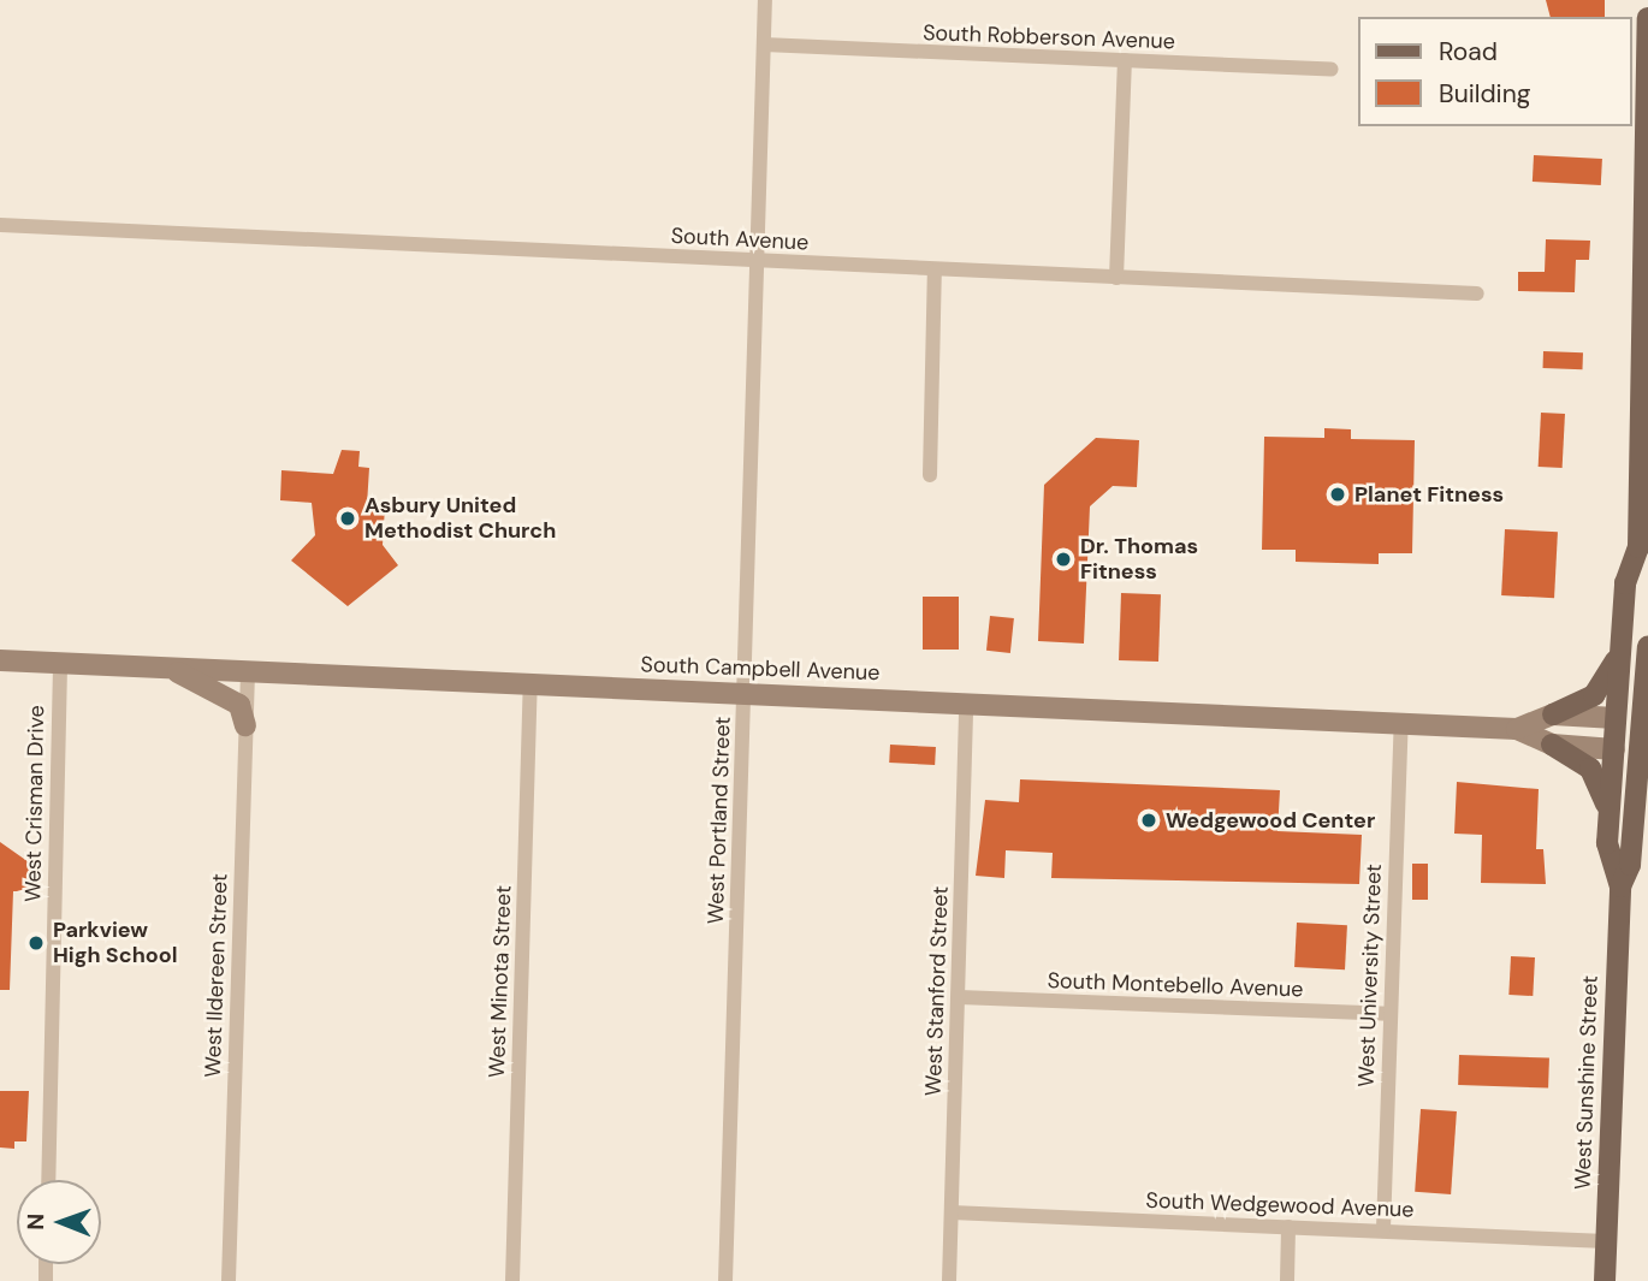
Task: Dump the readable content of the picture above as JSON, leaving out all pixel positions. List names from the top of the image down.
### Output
{
  "streets": {
    "main road": ["South Campbell Avenue", "West Sunshine Street"],
    "street": [
      "South Robberson Avenue",
      "South Avenue",
      "West Crisman Drive",
      "West Portland Street",
      "West Ildereen Street",
      "West University Street",
      "West Minota Street",
      "South Montebello Avenue",
      "West Stanford Street",
      "South Wedgewood Avenue"
    ]
  },
  "crossings": [
    ["South Robberson Avenue", "West Portland Street"],
    ["South Avenue", "West Portland Street"],
    ["South Campbell Avenue", "West Crisman Drive"],
    ["South Campbell Avenue", "West Portland Street"],
    ["South Campbell Avenue", "West Ildereen Street"],
    ["South Campbell Avenue", "West University Street"],
    ["South Campbell Avenue", "West Minota Street"],
    ["South Campbell Avenue", "West Stanford Street"],
    ["South Campbell Avenue", "West Sunshine Street"],
    ["West University Street", "South Montebello Avenue"],
    ["West University Street", "South Wedgewood Avenue"],
    ["South Montebello Avenue", "West Stanford Street"],
    ["West Stanford Street", "South Wedgewood Avenue"],
    ["West Sunshine Street", "South Wedgewood Avenue"]
  ],
  "places": [
    "Planet Fitness",
    "Asbury United Methodist Church",
    "Dr. Thomas Fitness",
    "Wedgewood Center",
    "Parkview High School"
  ],
  "legend": ["Road", "Building"],
  "north": "left"
}
